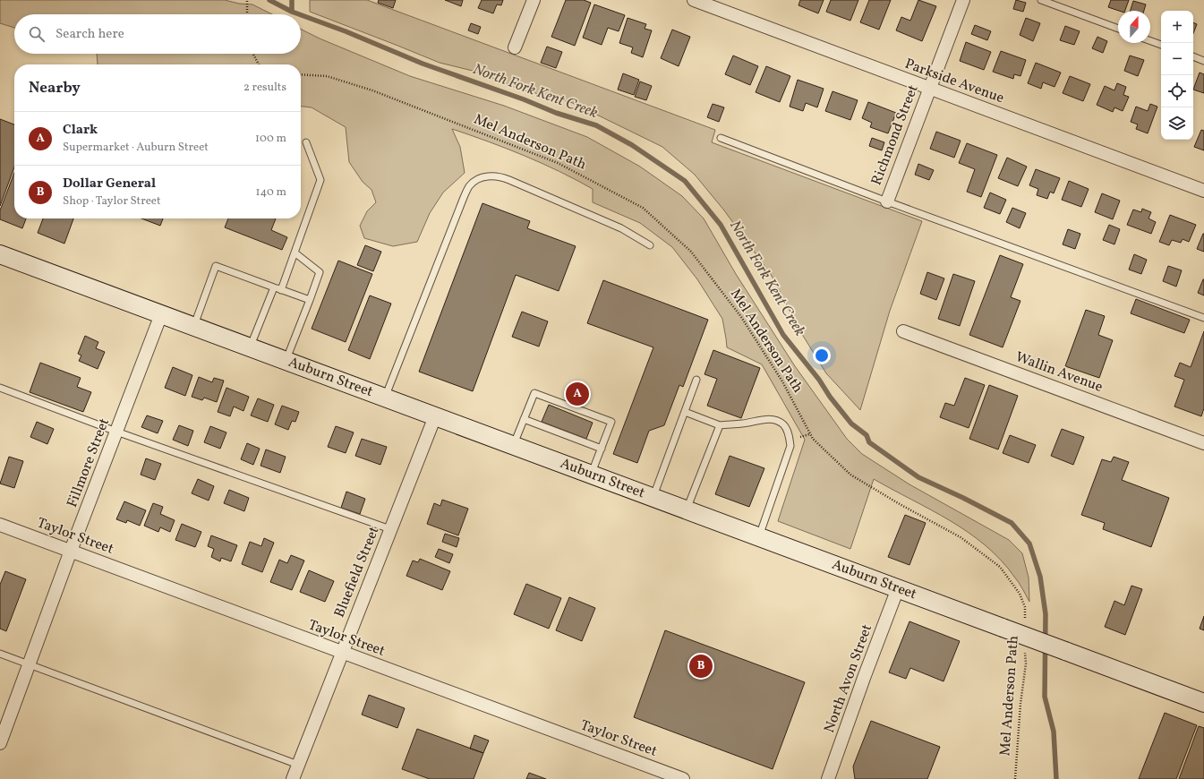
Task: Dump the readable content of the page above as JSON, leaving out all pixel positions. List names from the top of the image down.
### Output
{
  "streets": {
    "main road": ["Auburn Street"],
    "street": [
      "Parkside Avenue",
      "Richmond Street",
      "Wallin Avenue",
      "Fillmore Street",
      "Taylor Street",
      "Bluefield Street",
      "North Avon Street"
    ],
    "path": ["Mel Anderson Path"]
  },
  "crossings": [
    ["Parkside Avenue", "Richmond Street"],
    ["Auburn Street", "Fillmore Street"],
    ["Auburn Street", "Bluefield Street"],
    ["Auburn Street", "North Avon Street"],
    ["Fillmore Street", "Taylor Street"],
    ["Taylor Street", "Bluefield Street"]
  ],
  "water": ["North Fork Kent Creek"],
  "north": "top",
  "page": {
    "map_buttons": ["+", "−"],
    "search": "Search here",
    "heading": ["Nearby", "2 results"],
    "list": [
      {
        "mark": "A",
        "name": "Clark",
        "note": "Supermarket · Auburn Street",
        "value": "100 m"
      },
      {
        "mark": "B",
        "name": "Dollar General",
        "note": "Shop · Taylor Street",
        "value": "140 m"
      }
    ],
    "pins": ["A", "B"]
  }
}
